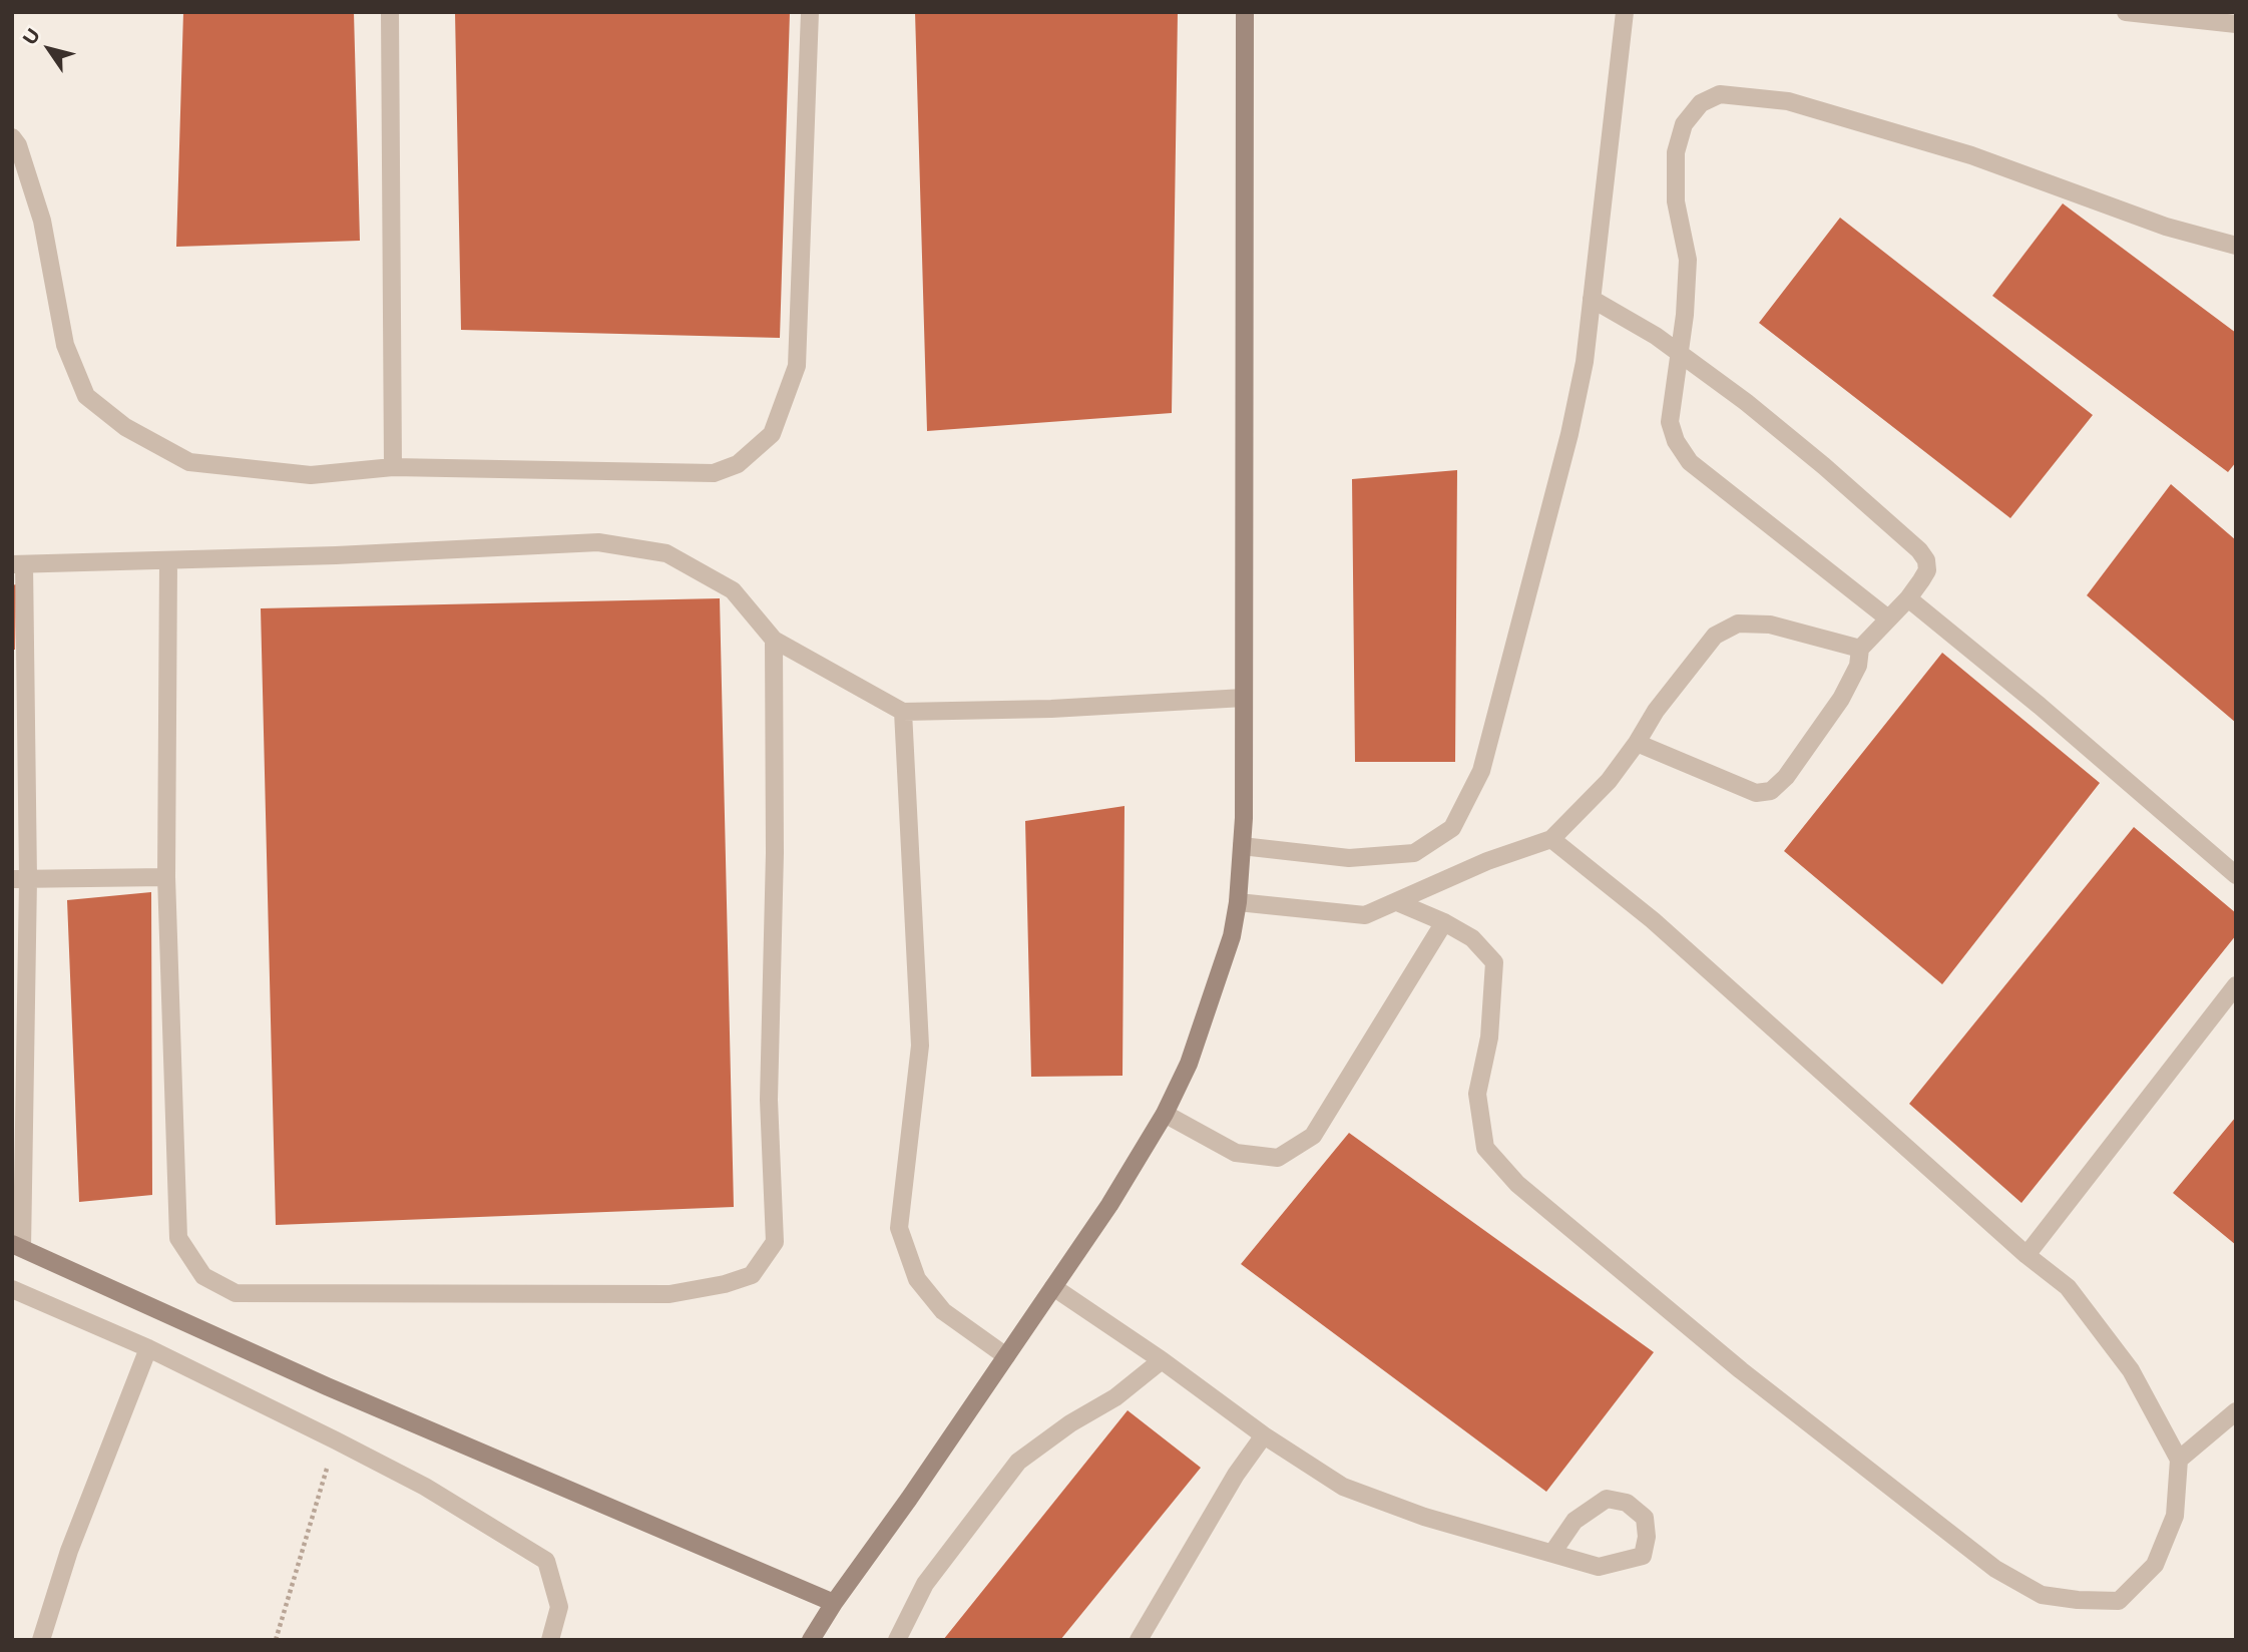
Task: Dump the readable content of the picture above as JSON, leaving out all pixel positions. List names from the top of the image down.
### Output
{
  "north": "top left"
}
